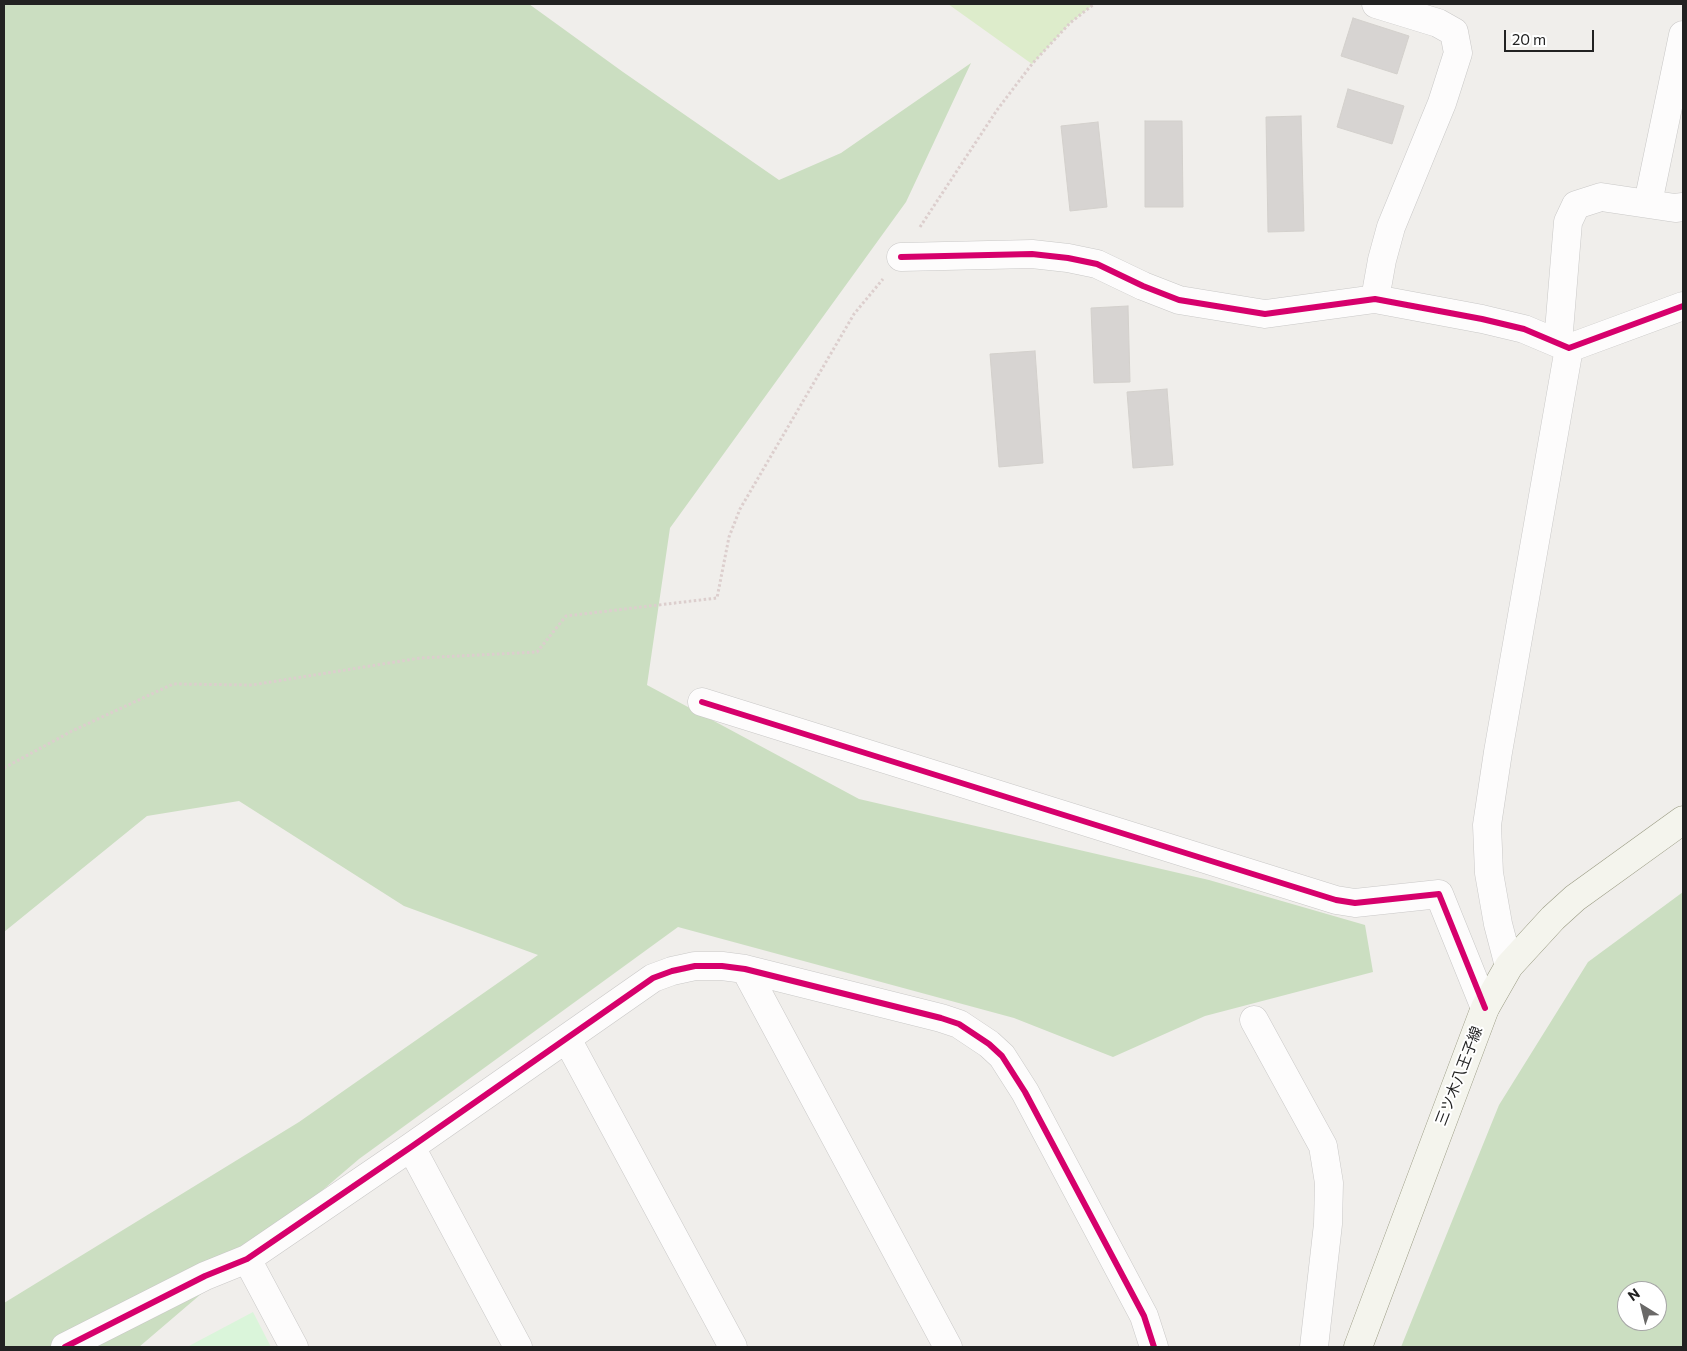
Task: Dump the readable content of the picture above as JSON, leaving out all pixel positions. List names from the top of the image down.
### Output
{
  "streets": {
    "main road": ["三ツ木八王子線"]
  },
  "scale_bar": "20 m",
  "north": "top left"
}
